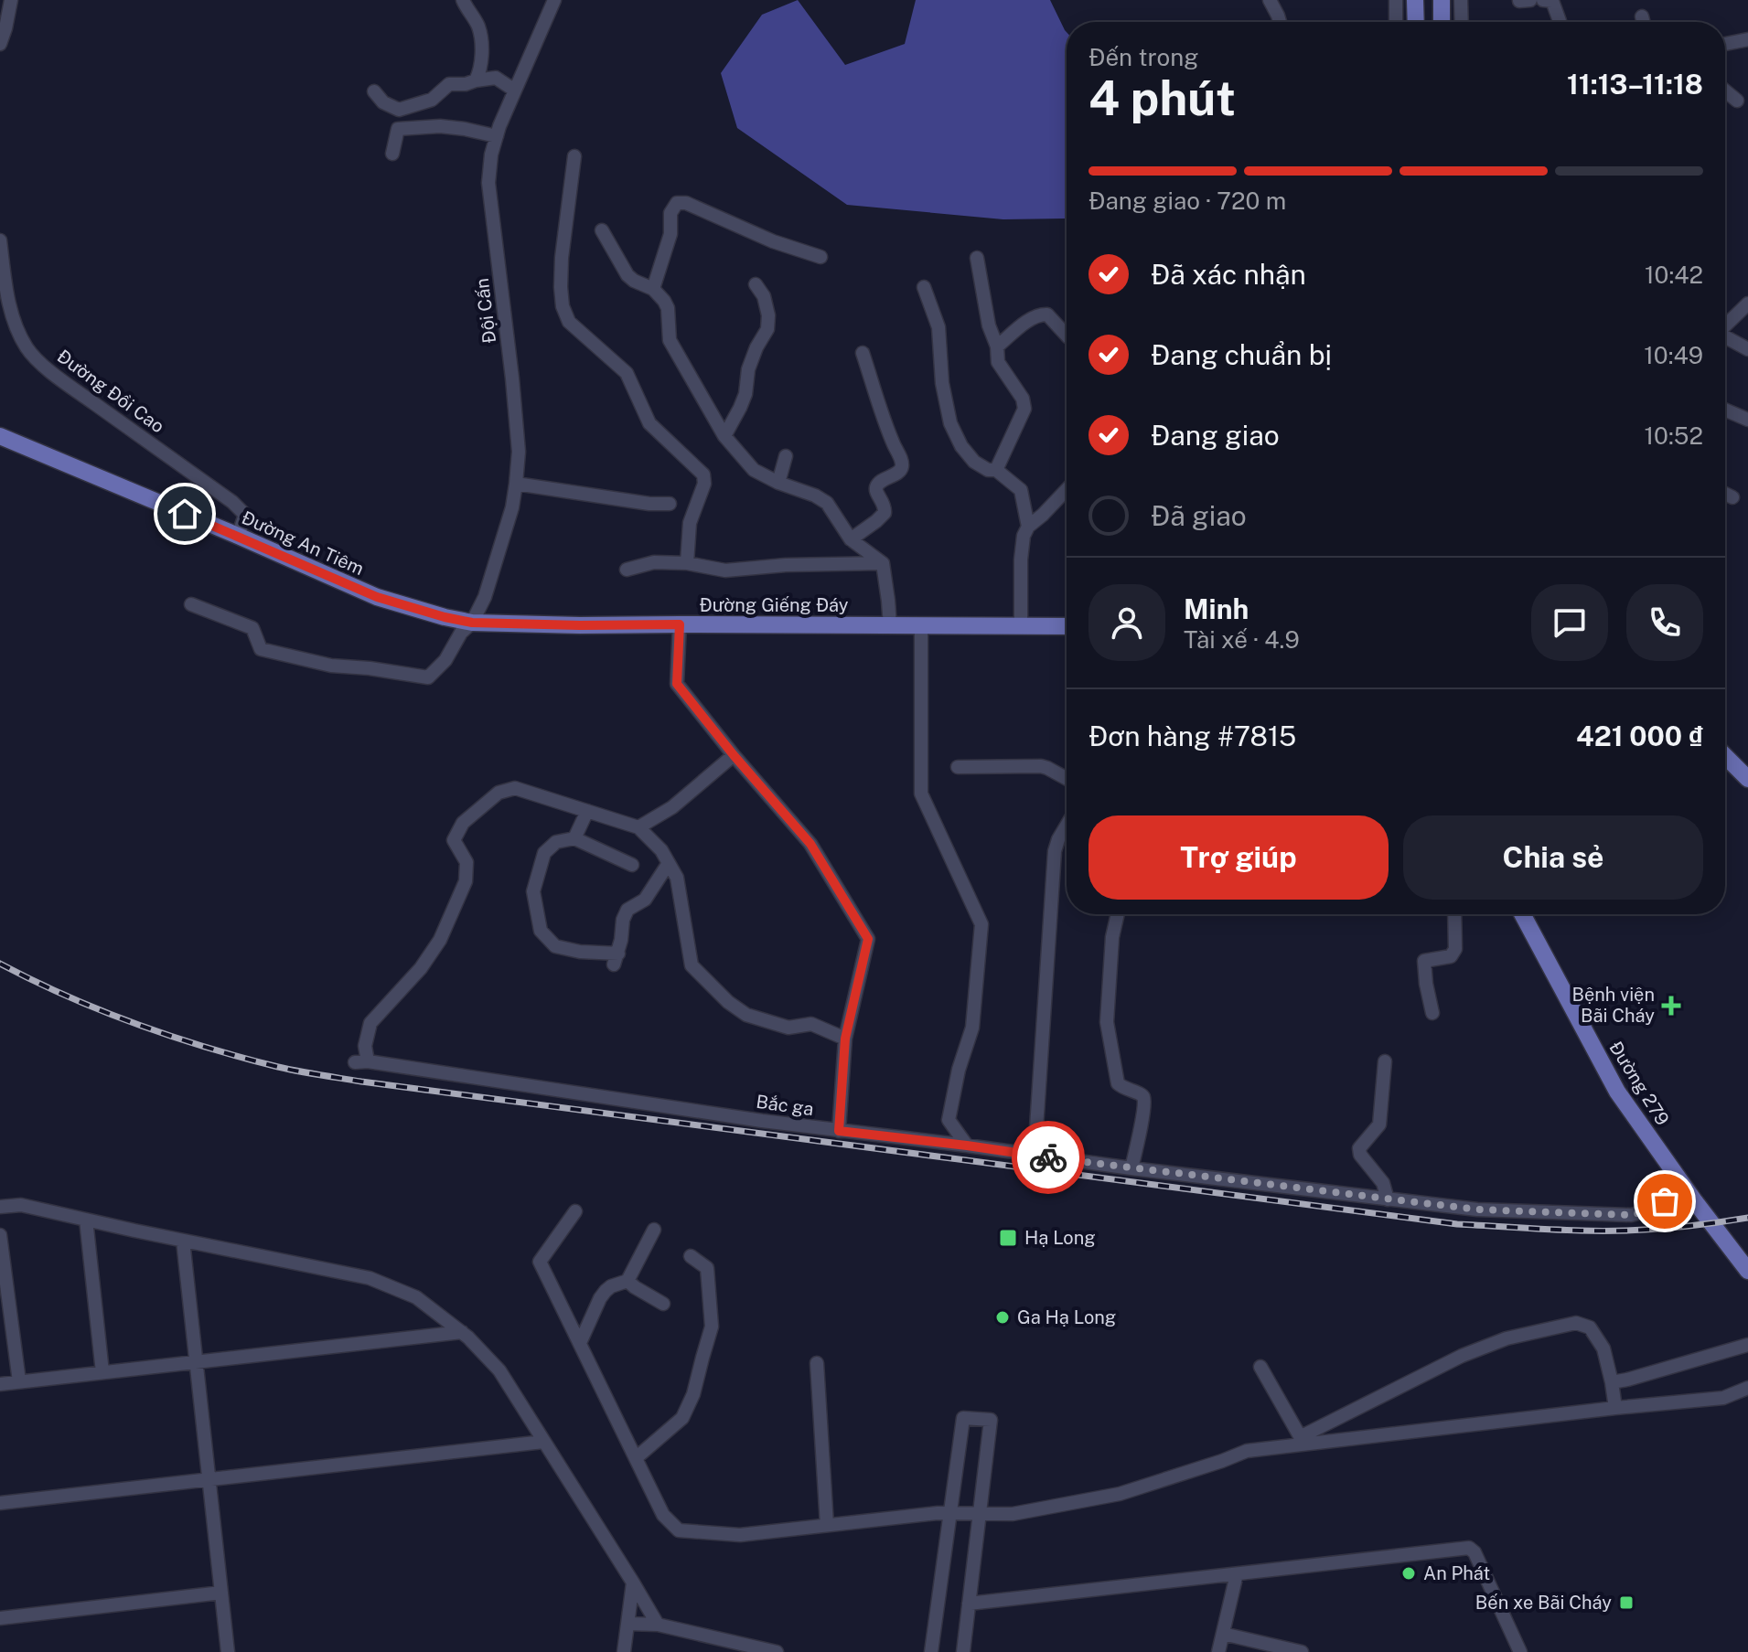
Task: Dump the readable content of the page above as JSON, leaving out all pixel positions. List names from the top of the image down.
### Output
{
  "streets": {
    "main road": ["Đường An Tiêm", "Đường Giếng Đáy", "Đường 279"],
    "street": ["Đội Cấn", "Đường Đồi Cao", "Bắc ga"]
  },
  "crossings": [
    ["Đội Cấn", "Đường An Tiêm"],
    ["Đội Cấn", "Đường Giếng Đáy"],
    ["Đường Đồi Cao", "Đường An Tiêm"],
    ["Đường An Tiêm", "Đường Giếng Đáy"],
    ["Đường 279", "Bắc ga"]
  ],
  "places": {
    "health": ["Bệnh viện Bãi Cháy"],
    "transit": ["Hạ Long", "Bến xe Bãi Cháy"],
    "other": ["Ga Hạ Long", "An Phát"]
  },
  "page": {
    "heading": ["4 phút", "Đến trong", "11:13–11:18"],
    "panel": [
      "Minh",
      "Tài xế · 4.9",
      "Đơn hàng #7815",
      "421 000 ₫"
    ],
    "bar": "Đang giao · 720 m",
    "list": [
      ["Đã xác nhận", "10:42"],
      ["Đang chuẩn bị", "10:49"],
      ["Đang giao", "10:52"],
      "Đã giao"
    ],
    "buttons": ["Trợ giúp", "Chia sẻ"]
  }
}
